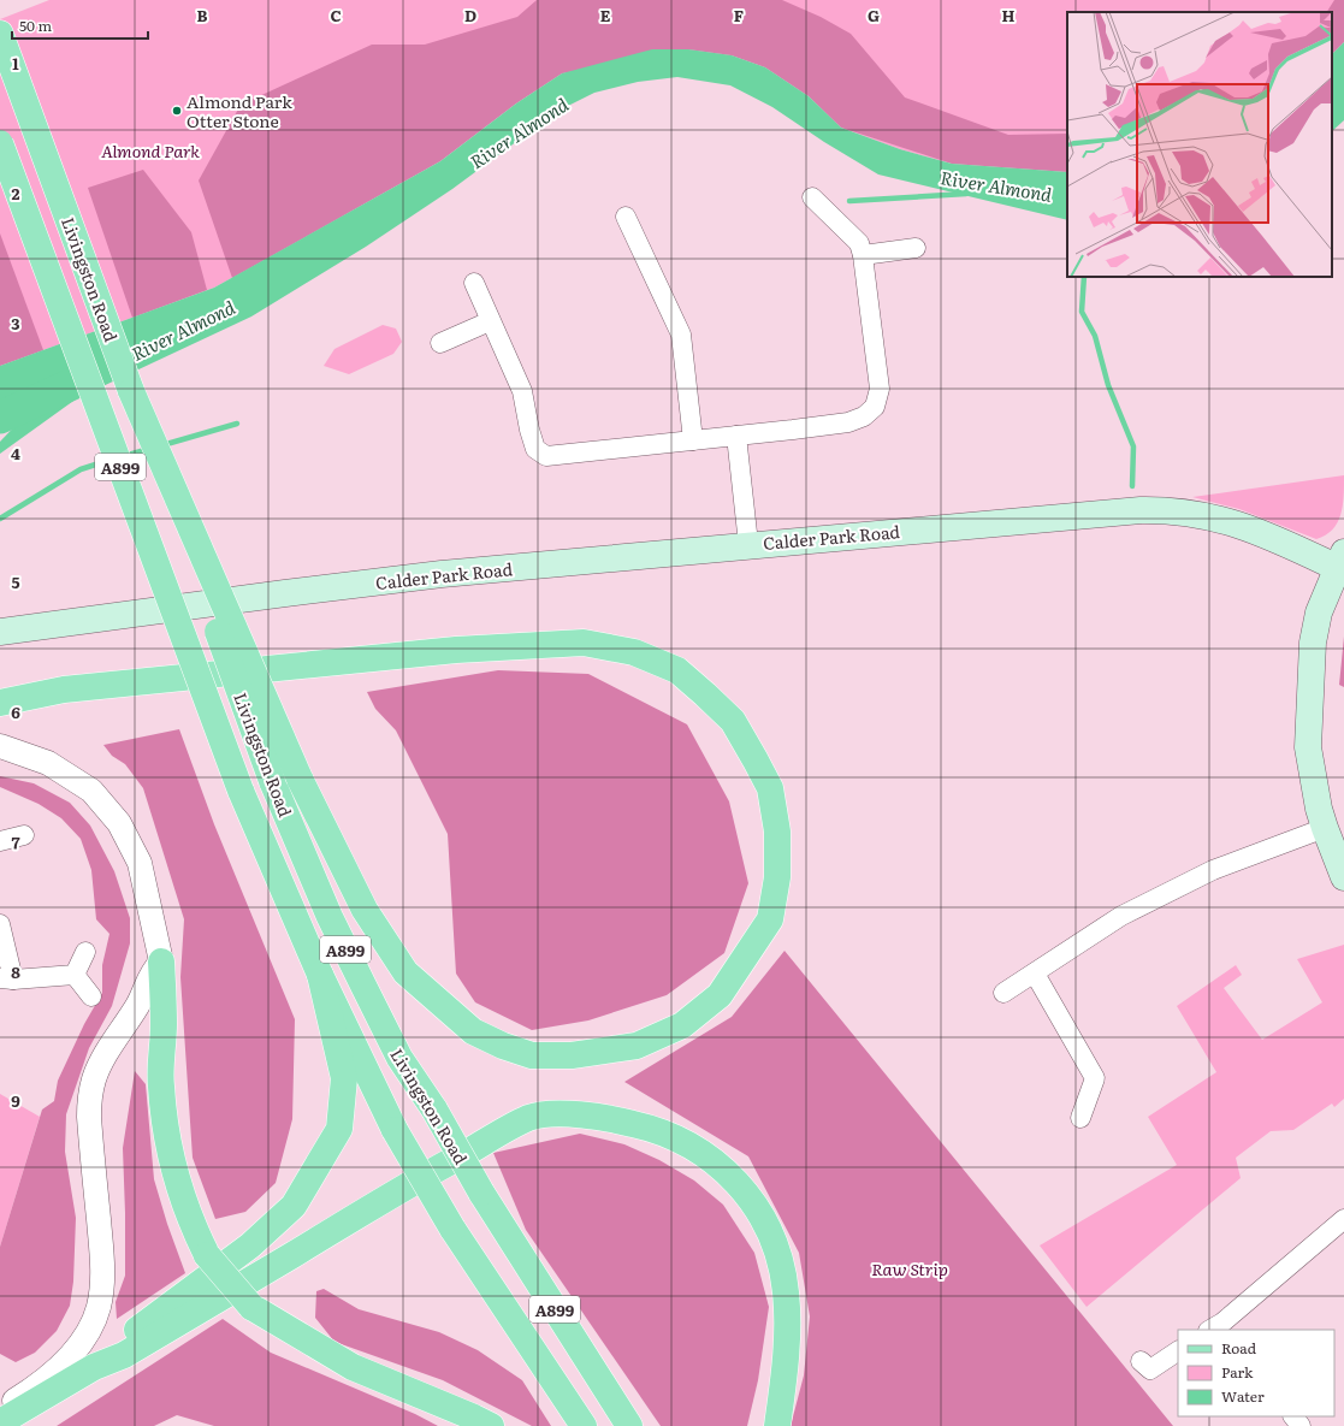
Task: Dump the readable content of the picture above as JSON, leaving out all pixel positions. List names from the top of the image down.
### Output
{
  "streets": {
    "main road": ["Livingston Road", "A899", "Calder Park Road"]
  },
  "water": ["River Almond"],
  "parks": ["Almond Park", "Raw Strip"],
  "places": ["Almond Park Otter Stone"],
  "legend": ["Road", "Park", "Water"],
  "scale_bar": "50 m",
  "grid": {
    "columns": [
      "B",
      "C",
      "D",
      "E",
      "F",
      "G",
      "H"
    ],
    "rows": [
      "1",
      "2",
      "3",
      "4",
      "5",
      "6",
      "7",
      "8",
      "9"
    ]
  }
}
